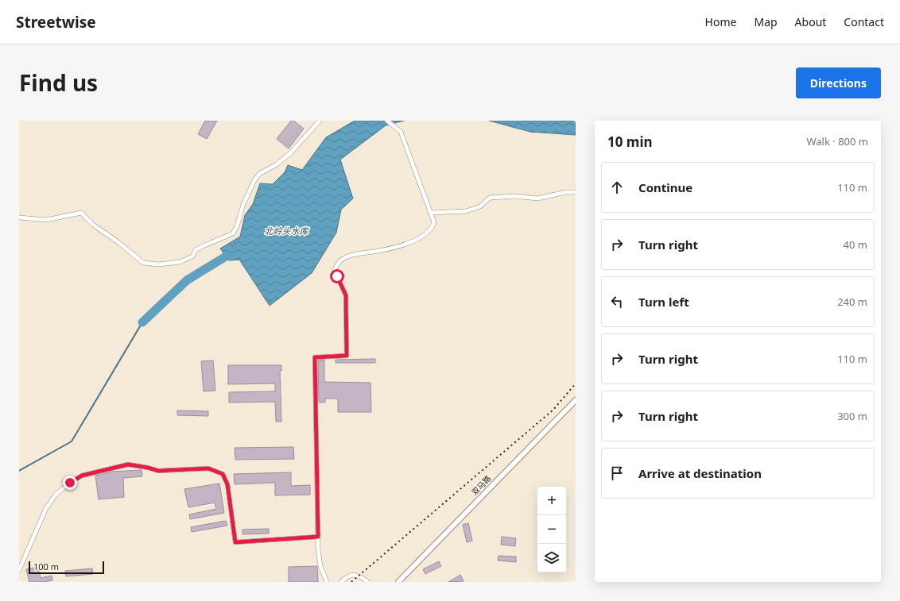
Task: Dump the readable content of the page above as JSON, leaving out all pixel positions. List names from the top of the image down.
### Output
{
  "streets": {
    "street": ["双马路"]
  },
  "water": ["北岭头水库"],
  "scale_bar": "100 m",
  "page": {
    "header": "Streetwise",
    "nav": [
      "Home",
      "Map",
      "About",
      "Contact"
    ],
    "title": "Find us",
    "buttons": "Directions",
    "heading": ["10 min", "Walk · 800 m"],
    "list": [
      ["Continue", "110 m"],
      ["Turn right", "40 m"],
      ["Turn left", "240 m"],
      ["Turn right", "110 m"],
      ["Turn right", "300 m"],
      "Arrive at destination"
    ],
    "map_buttons": ["+", "−"],
    "scale": "100 m"
  }
}
